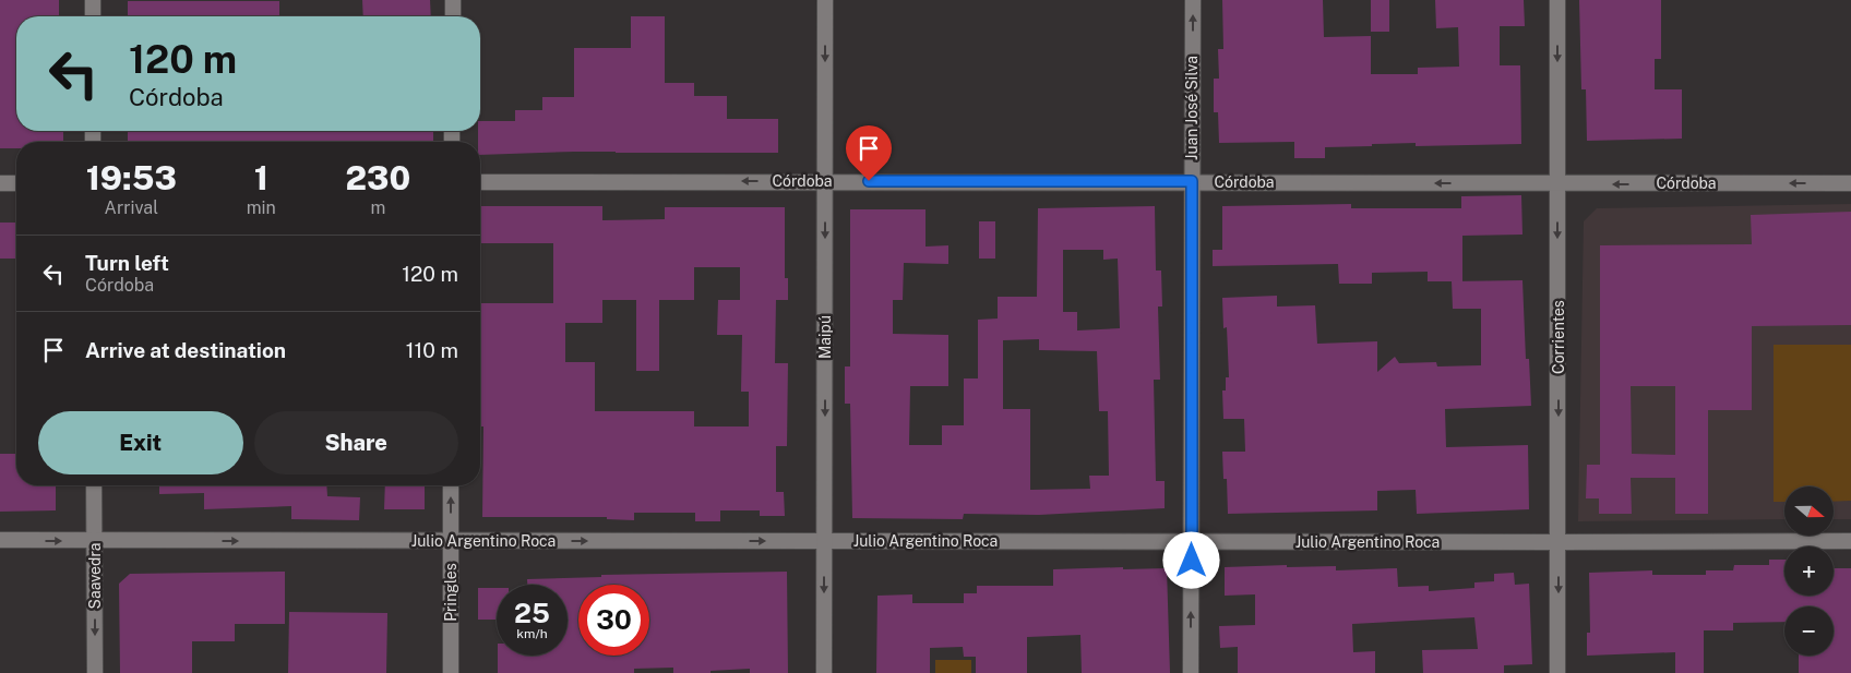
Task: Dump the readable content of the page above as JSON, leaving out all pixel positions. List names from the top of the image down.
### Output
{
  "streets": {
    "street": [
      "Juan José Silva",
      "Córdoba",
      "Maipú",
      "Corrientes",
      "Julio Argentino Roca",
      "Saavedra",
      "Pringles"
    ]
  },
  "crossings": [
    ["Juan José Silva", "Córdoba"],
    ["Juan José Silva", "Julio Argentino Roca"],
    ["Córdoba", "Maipú"],
    ["Córdoba", "Corrientes"],
    ["Maipú", "Julio Argentino Roca"],
    ["Corrientes", "Julio Argentino Roca"],
    ["Julio Argentino Roca", "Saavedra"],
    ["Julio Argentino Roca", "Pringles"]
  ],
  "one_way": [
    "Juan José Silva",
    "Córdoba",
    "Maipú",
    "Corrientes",
    "Julio Argentino Roca",
    "Saavedra"
  ],
  "north": "right",
  "page": {
    "turn": ["120 m", "Córdoba"],
    "eta": [
      "19:53",
      "Arrival",
      "1",
      "min",
      "230",
      "m"
    ],
    "list": [
      {
        "name": "Turn left",
        "note": "Córdoba",
        "value": "120 m"
      },
      {
        "name": "Arrive at destination",
        "value": "110 m"
      }
    ],
    "buttons": ["Exit", "Share"],
    "map_buttons": ["+", "−"],
    "speed": "25 km/h",
    "limit": "30"
  }
}
